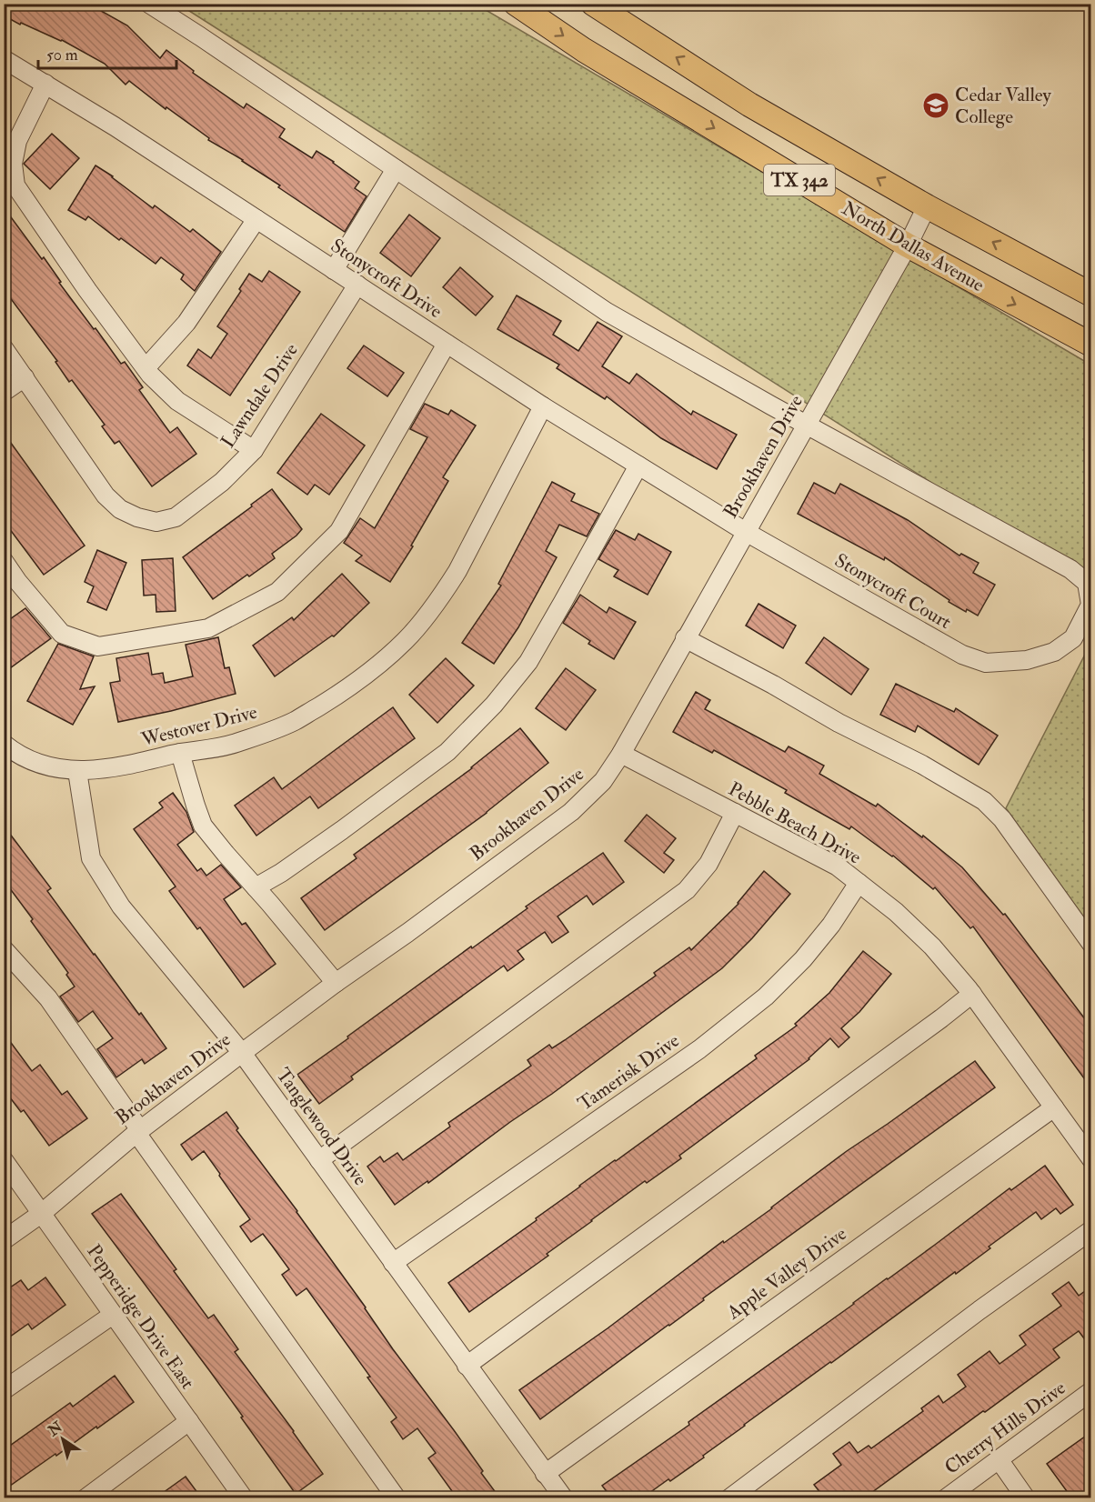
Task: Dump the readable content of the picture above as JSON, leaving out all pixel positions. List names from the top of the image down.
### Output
{
  "streets": {
    "main road": ["TX 342", "North Dallas Avenue"],
    "street": [
      "Stonycroft Drive",
      "Lawndale Drive",
      "Brookhaven Drive",
      "Stonycroft Court",
      "Westover Drive",
      "Pebble Beach Drive",
      "Tamerisk Drive",
      "Tanglewood Drive",
      "Apple Valley Drive",
      "Pepperidge Drive East",
      "Cherry Hills Drive"
    ]
  },
  "crossings": [
    ["TX 342", "Brookhaven Drive"],
    ["North Dallas Avenue", "Brookhaven Drive"],
    ["Stonycroft Drive", "Lawndale Drive"],
    ["Stonycroft Drive", "Brookhaven Drive"],
    ["Stonycroft Drive", "Stonycroft Court"],
    ["Stonycroft Drive", "Westover Drive"],
    ["Brookhaven Drive", "Stonycroft Court"],
    ["Brookhaven Drive", "Pebble Beach Drive"],
    ["Brookhaven Drive", "Tanglewood Drive"],
    ["Brookhaven Drive", "Pepperidge Drive East"],
    ["Westover Drive", "Tanglewood Drive"],
    ["Pebble Beach Drive", "Tamerisk Drive"],
    ["Pebble Beach Drive", "Apple Valley Drive"],
    ["Tamerisk Drive", "Tanglewood Drive"],
    ["Tanglewood Drive", "Apple Valley Drive"]
  ],
  "places": {
    "school or university": ["Cedar Valley College"]
  },
  "scale_bar": "50 m",
  "north": "top left"
}
